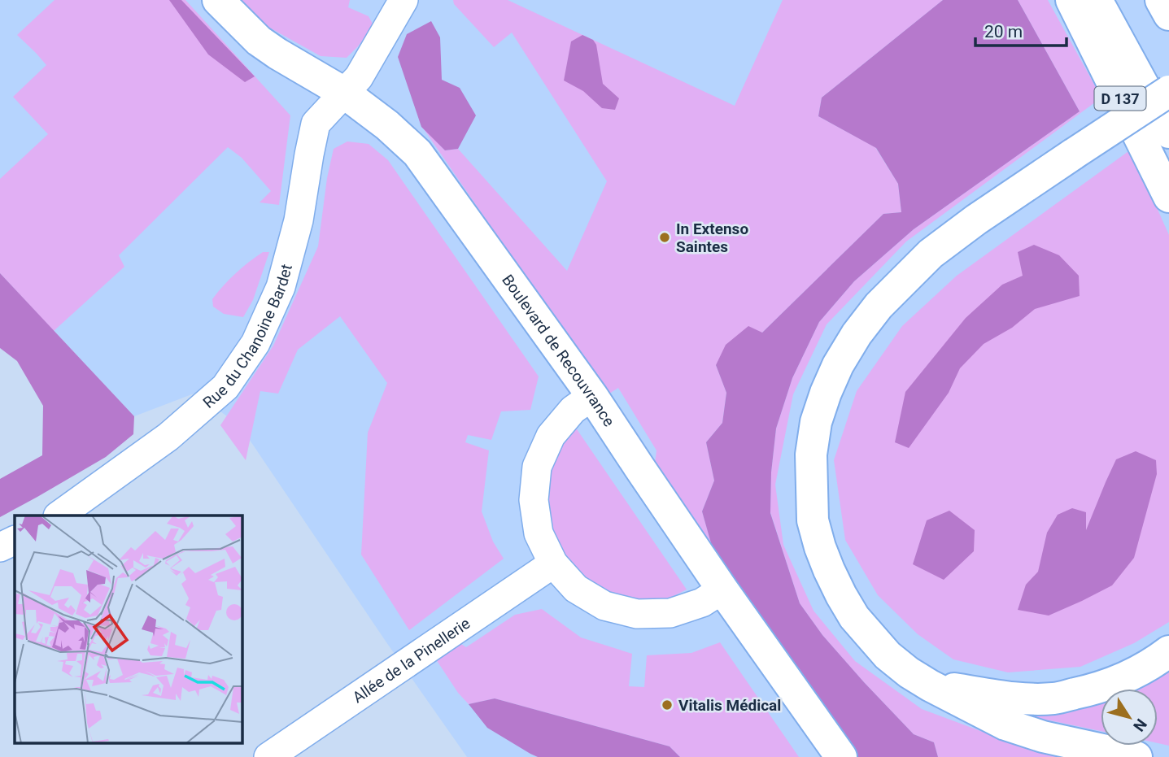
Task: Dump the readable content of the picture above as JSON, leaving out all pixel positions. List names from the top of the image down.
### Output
{
  "streets": {
    "main road": ["D 137", "Boulevard de Recouvrance"],
    "street": ["Rue du Chanoine Bardet", "Allée de la Pinellerie"]
  },
  "crossings": [
    ["Rue du Chanoine Bardet", "Boulevard de Recouvrance"]
  ],
  "places": ["In Extenso Saintes", "Vitalis Médical"],
  "scale_bar": "20 m",
  "north": "bottom right"
}
